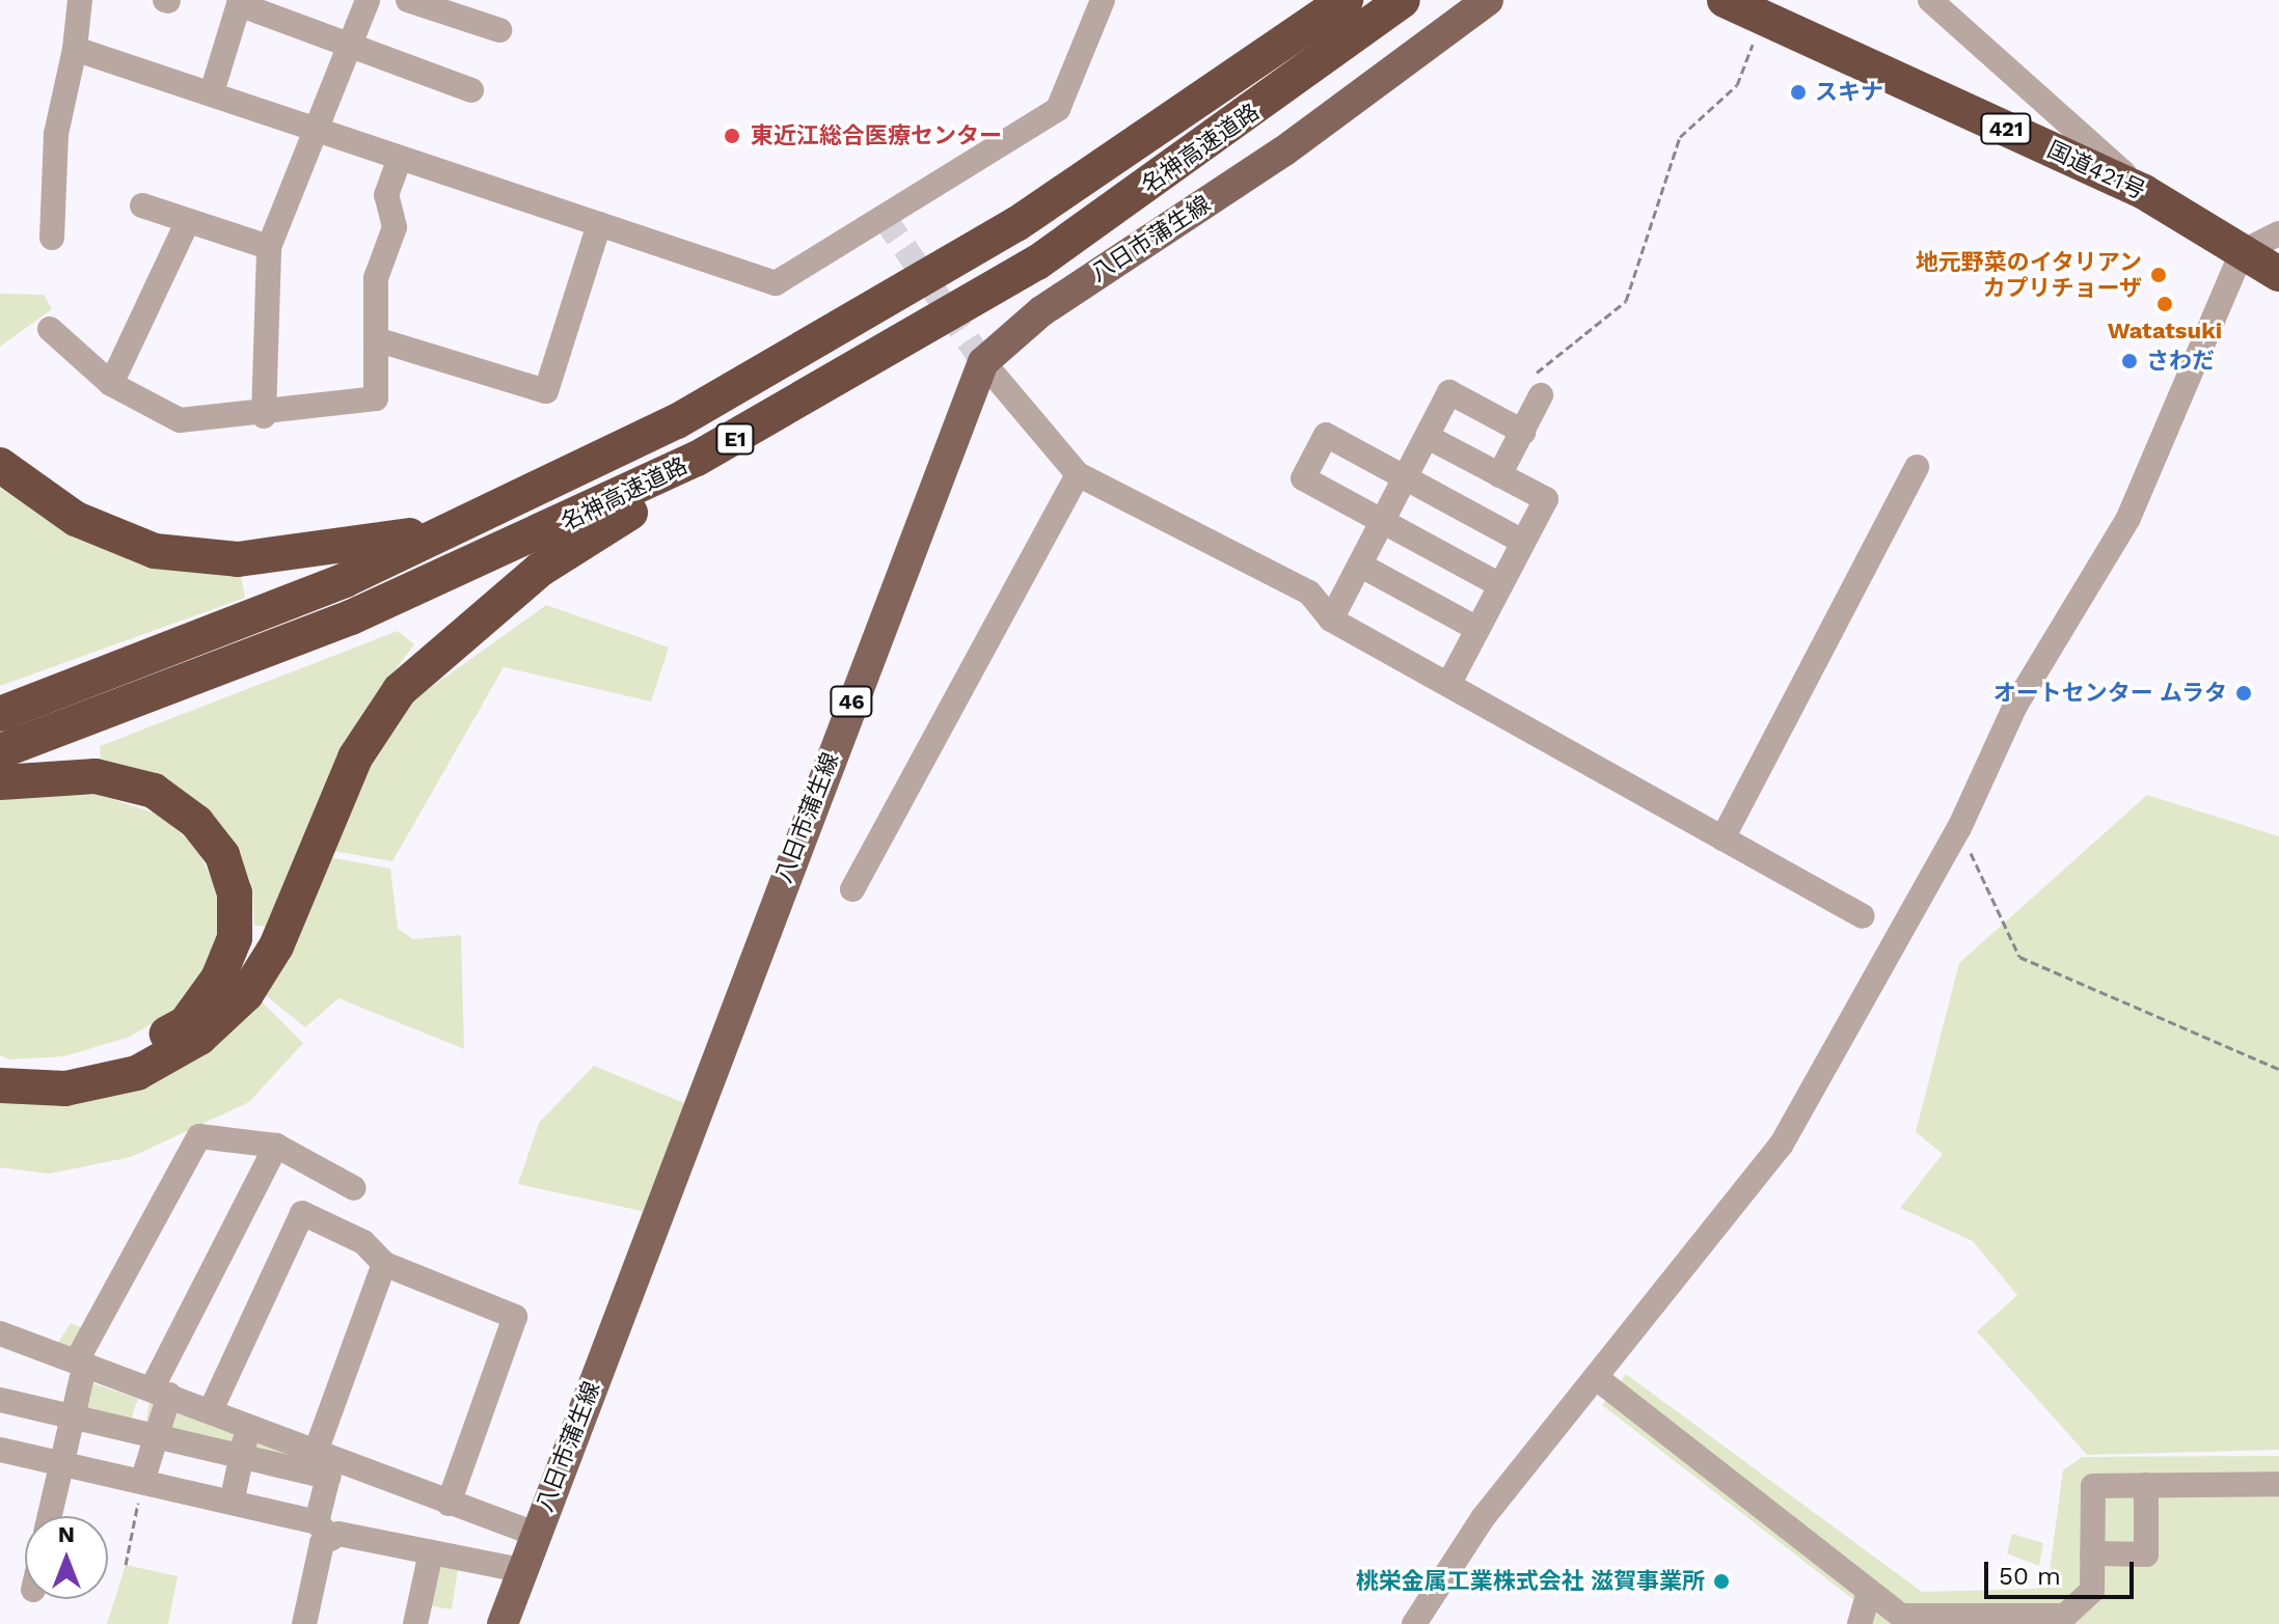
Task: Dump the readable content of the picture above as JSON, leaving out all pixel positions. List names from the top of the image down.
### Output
{
  "streets": {
    "highway": [
      "421",
      "名神高速道路",
      "国道421号",
      "E1"
    ],
    "main road": ["八日市蒲生線", "46"]
  },
  "places": [
    "スキナ",
    "東近江総合医療センター",
    "地元野菜のイタリアン カプリチョーザ",
    "Watatsuki",
    "さわだ",
    "オートセンター ムラタ",
    "桃栄金属工業株式会社 滋賀事業所"
  ],
  "scale_bar": "50 m",
  "north": "top"
}
